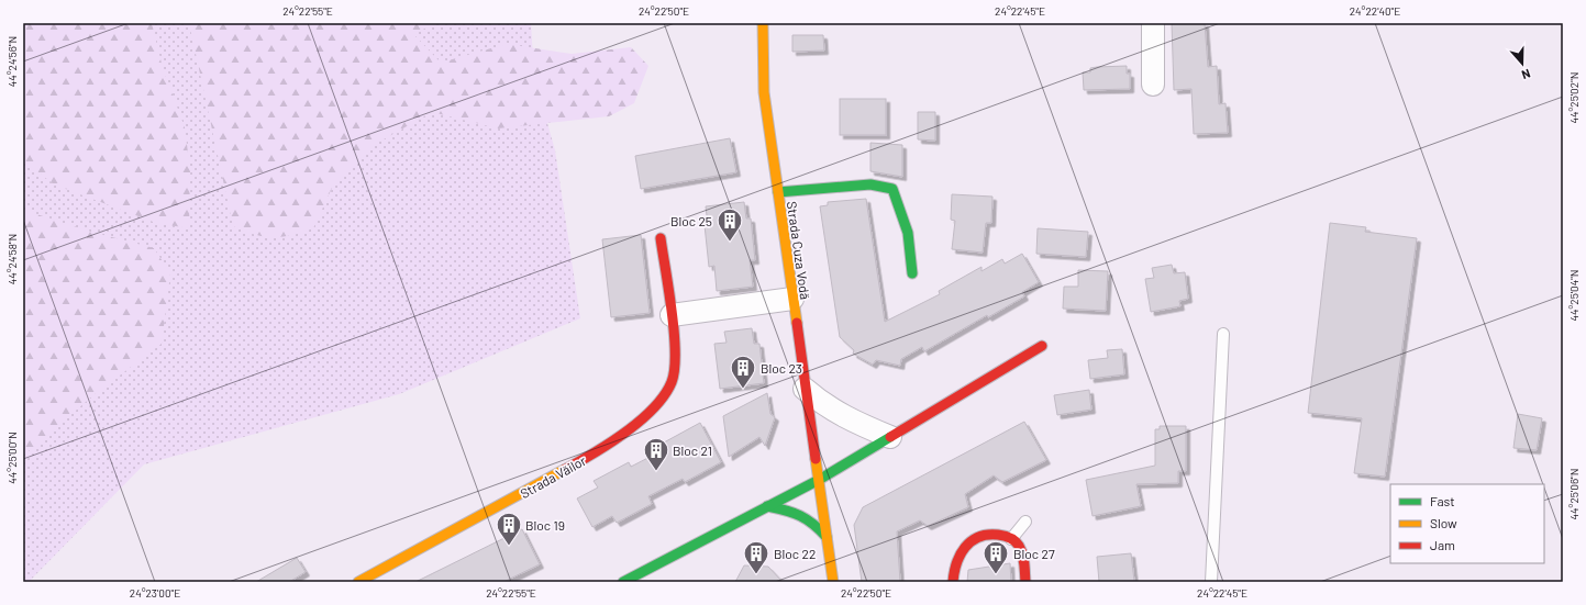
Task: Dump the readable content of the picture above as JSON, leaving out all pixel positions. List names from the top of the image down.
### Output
{
  "streets": {
    "street": ["Strada Cuza Vodă", "Strada Văilor"]
  },
  "places": {
    "building": [
      "Bloc 25",
      "Bloc 23",
      "Bloc 21",
      "Bloc 19",
      "Bloc 22",
      "Bloc 27"
    ]
  },
  "legend": ["Fast", "Slow", "Jam"],
  "north": "bottom",
  "coordinates": [
    "24°22'55\"E",
    "24°22'50\"E",
    "24°22'45\"E",
    "24°22'40\"E",
    "44°24'56\"N",
    "44°25'02\"N",
    "44°24'58\"N",
    "44°25'04\"N",
    "44°25'00\"N",
    "44°25'06\"N",
    "24°23'00\"E"
  ]
}
